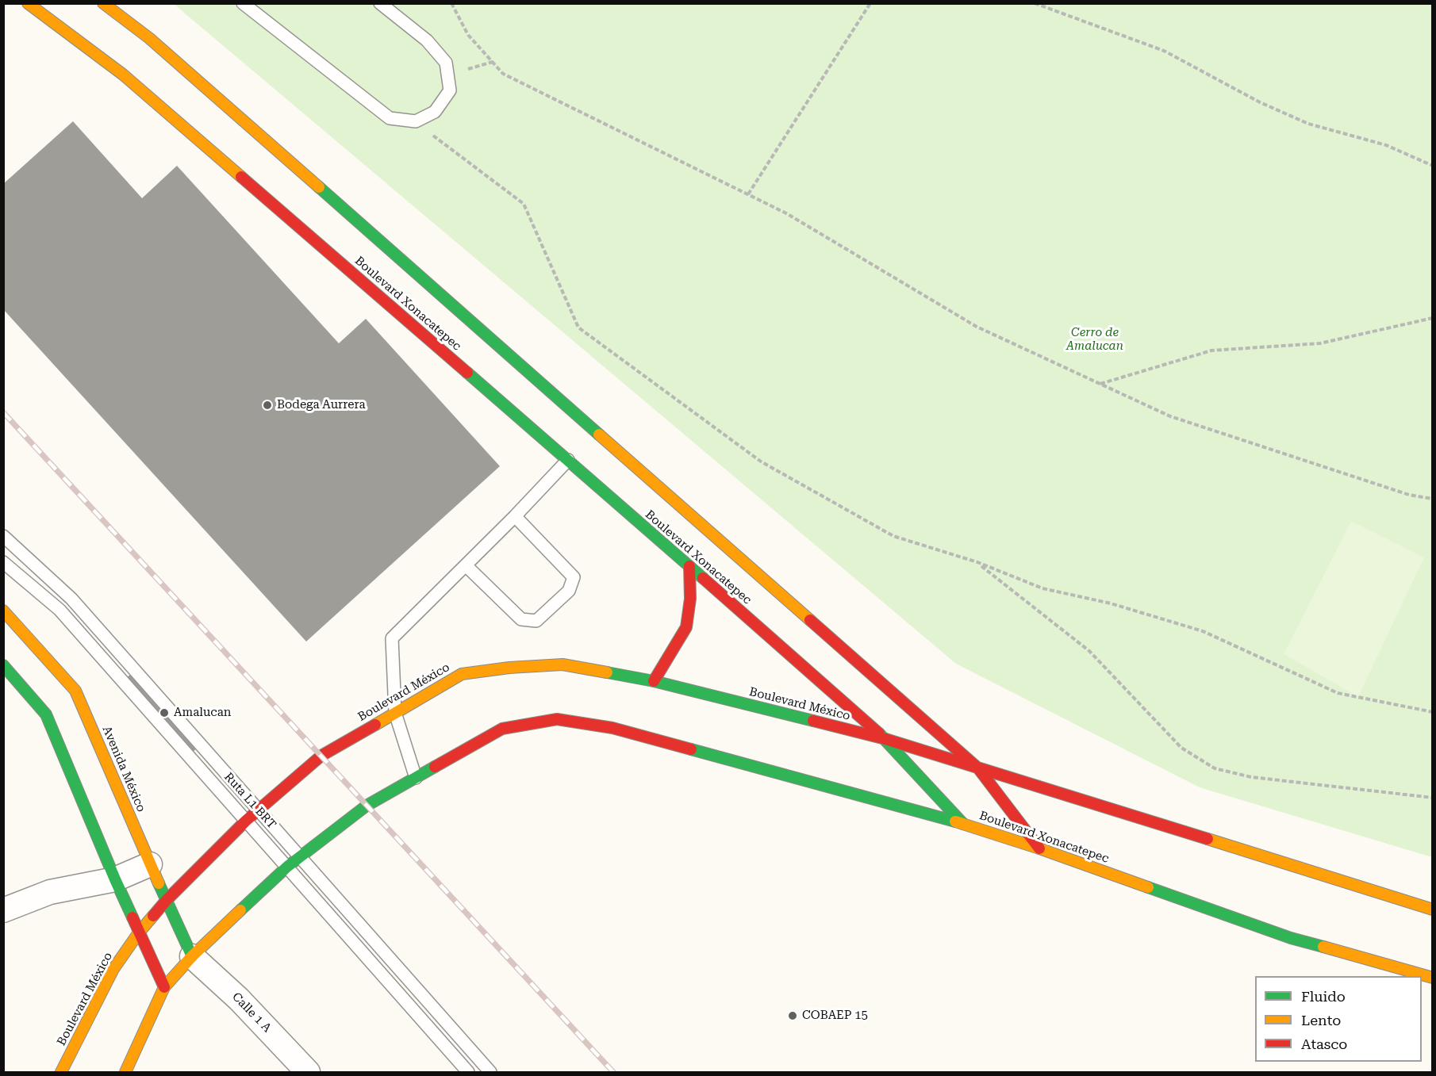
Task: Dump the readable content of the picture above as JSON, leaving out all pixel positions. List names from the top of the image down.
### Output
{
  "streets": {
    "main road": ["Boulevard Xonacatepec", "Boulevard México", "Avenida México"],
    "street": ["Calle 1 A"],
    "lane": ["Ruta L1 BRT"]
  },
  "crossings": [
    ["Boulevard Xonacatepec", "Boulevard México"],
    ["Boulevard México", "Avenida México"],
    ["Boulevard México", "Ruta L1 BRT"],
    ["Avenida México", "Calle 1 A"]
  ],
  "parks": ["Cerro de Amalucan"],
  "places": ["Bodega Aurrera", "Amalucan", "COBAEP 15"],
  "legend": ["Fluido", "Lento", "Atasco"]
}
